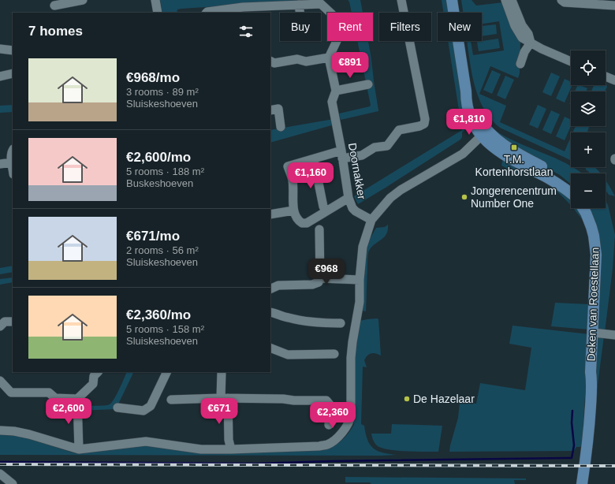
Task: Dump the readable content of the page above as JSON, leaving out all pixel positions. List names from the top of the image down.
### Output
{
  "streets": {
    "main road": ["Deken van Roestellaan"],
    "street": ["Doornakker"]
  },
  "places": {
    "transit": ["T.M. Kortenhorstlaan"],
    "other": ["Jongerencentrum Number One", "De Hazelaar"]
  },
  "page": {
    "chip": [
      "Buy",
      "Rent",
      "Filters",
      "New"
    ],
    "heading": "7 homes",
    "map_buttons": ["+", "−"],
    "list": [
      {
        "name": "€968/mo",
        "note": "3 rooms · 89 m² · Sluiskeshoeven"
      },
      {
        "name": "€2,600/mo",
        "note": "5 rooms · 188 m² · Buskeshoeven"
      },
      {
        "name": "€671/mo",
        "note": "2 rooms · 56 m² · Sluiskeshoeven"
      },
      {
        "name": "€2,360/mo",
        "note": "5 rooms · 158 m² · Sluiskeshoeven"
      }
    ],
    "price": [
      "€891",
      "€1,810",
      "€1,160",
      "€968",
      "€2,600",
      "€671",
      "€2,360"
    ]
  }
}
